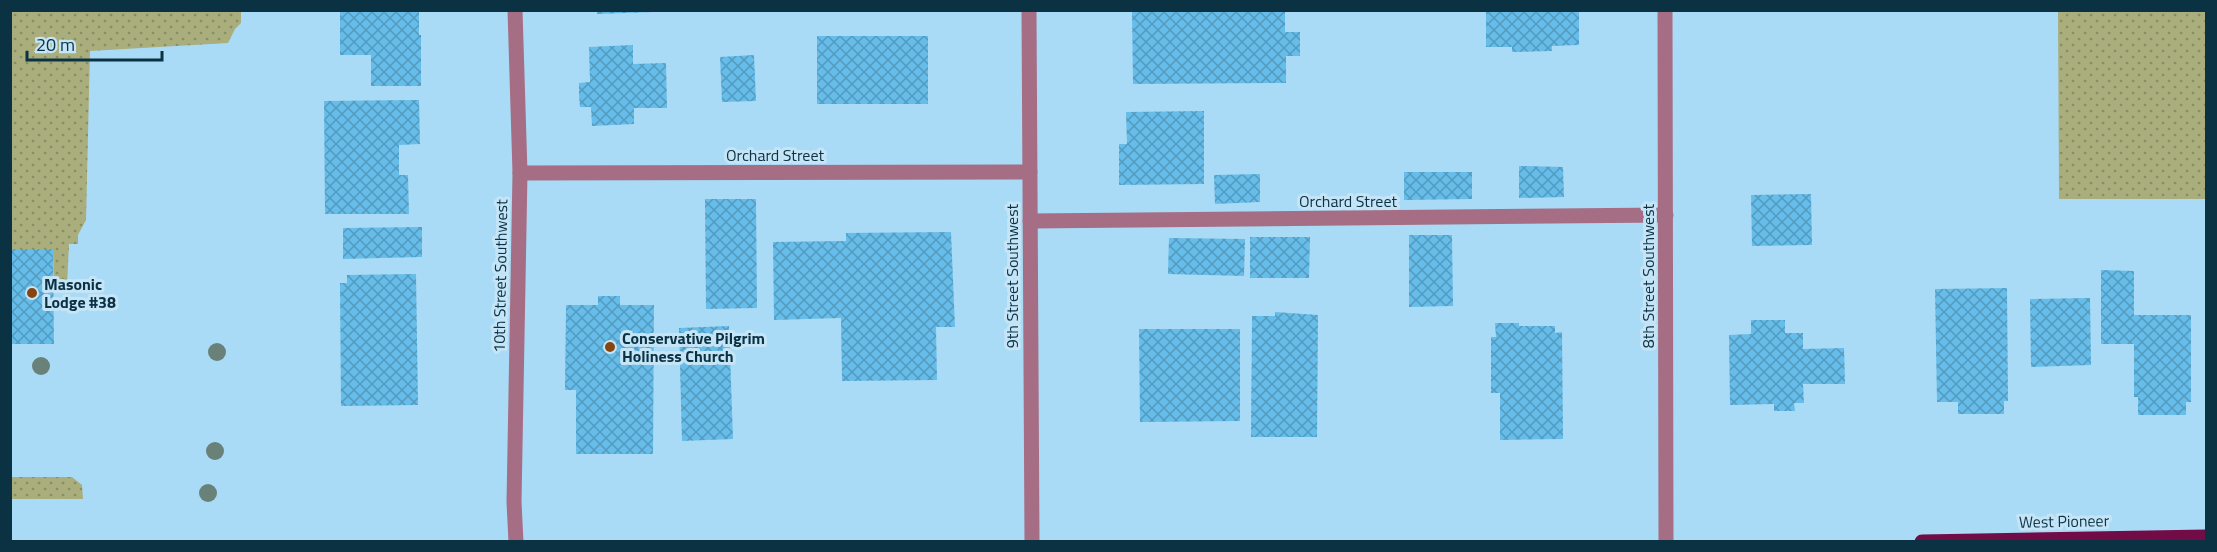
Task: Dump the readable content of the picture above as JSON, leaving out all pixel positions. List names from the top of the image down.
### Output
{
  "streets": {
    "main road": ["West Pioneer"],
    "street": [
      "Orchard Street",
      "10th Street Southwest",
      "9th Street Southwest",
      "8th Street Southwest"
    ]
  },
  "crossings": [
    ["Orchard Street", "10th Street Southwest"],
    ["Orchard Street", "9th Street Southwest"],
    ["Orchard Street", "8th Street Southwest"]
  ],
  "places": ["Masonic Lodge #38", "Conservative Pilgrim Holiness Church"],
  "scale_bar": "20 m"
}
